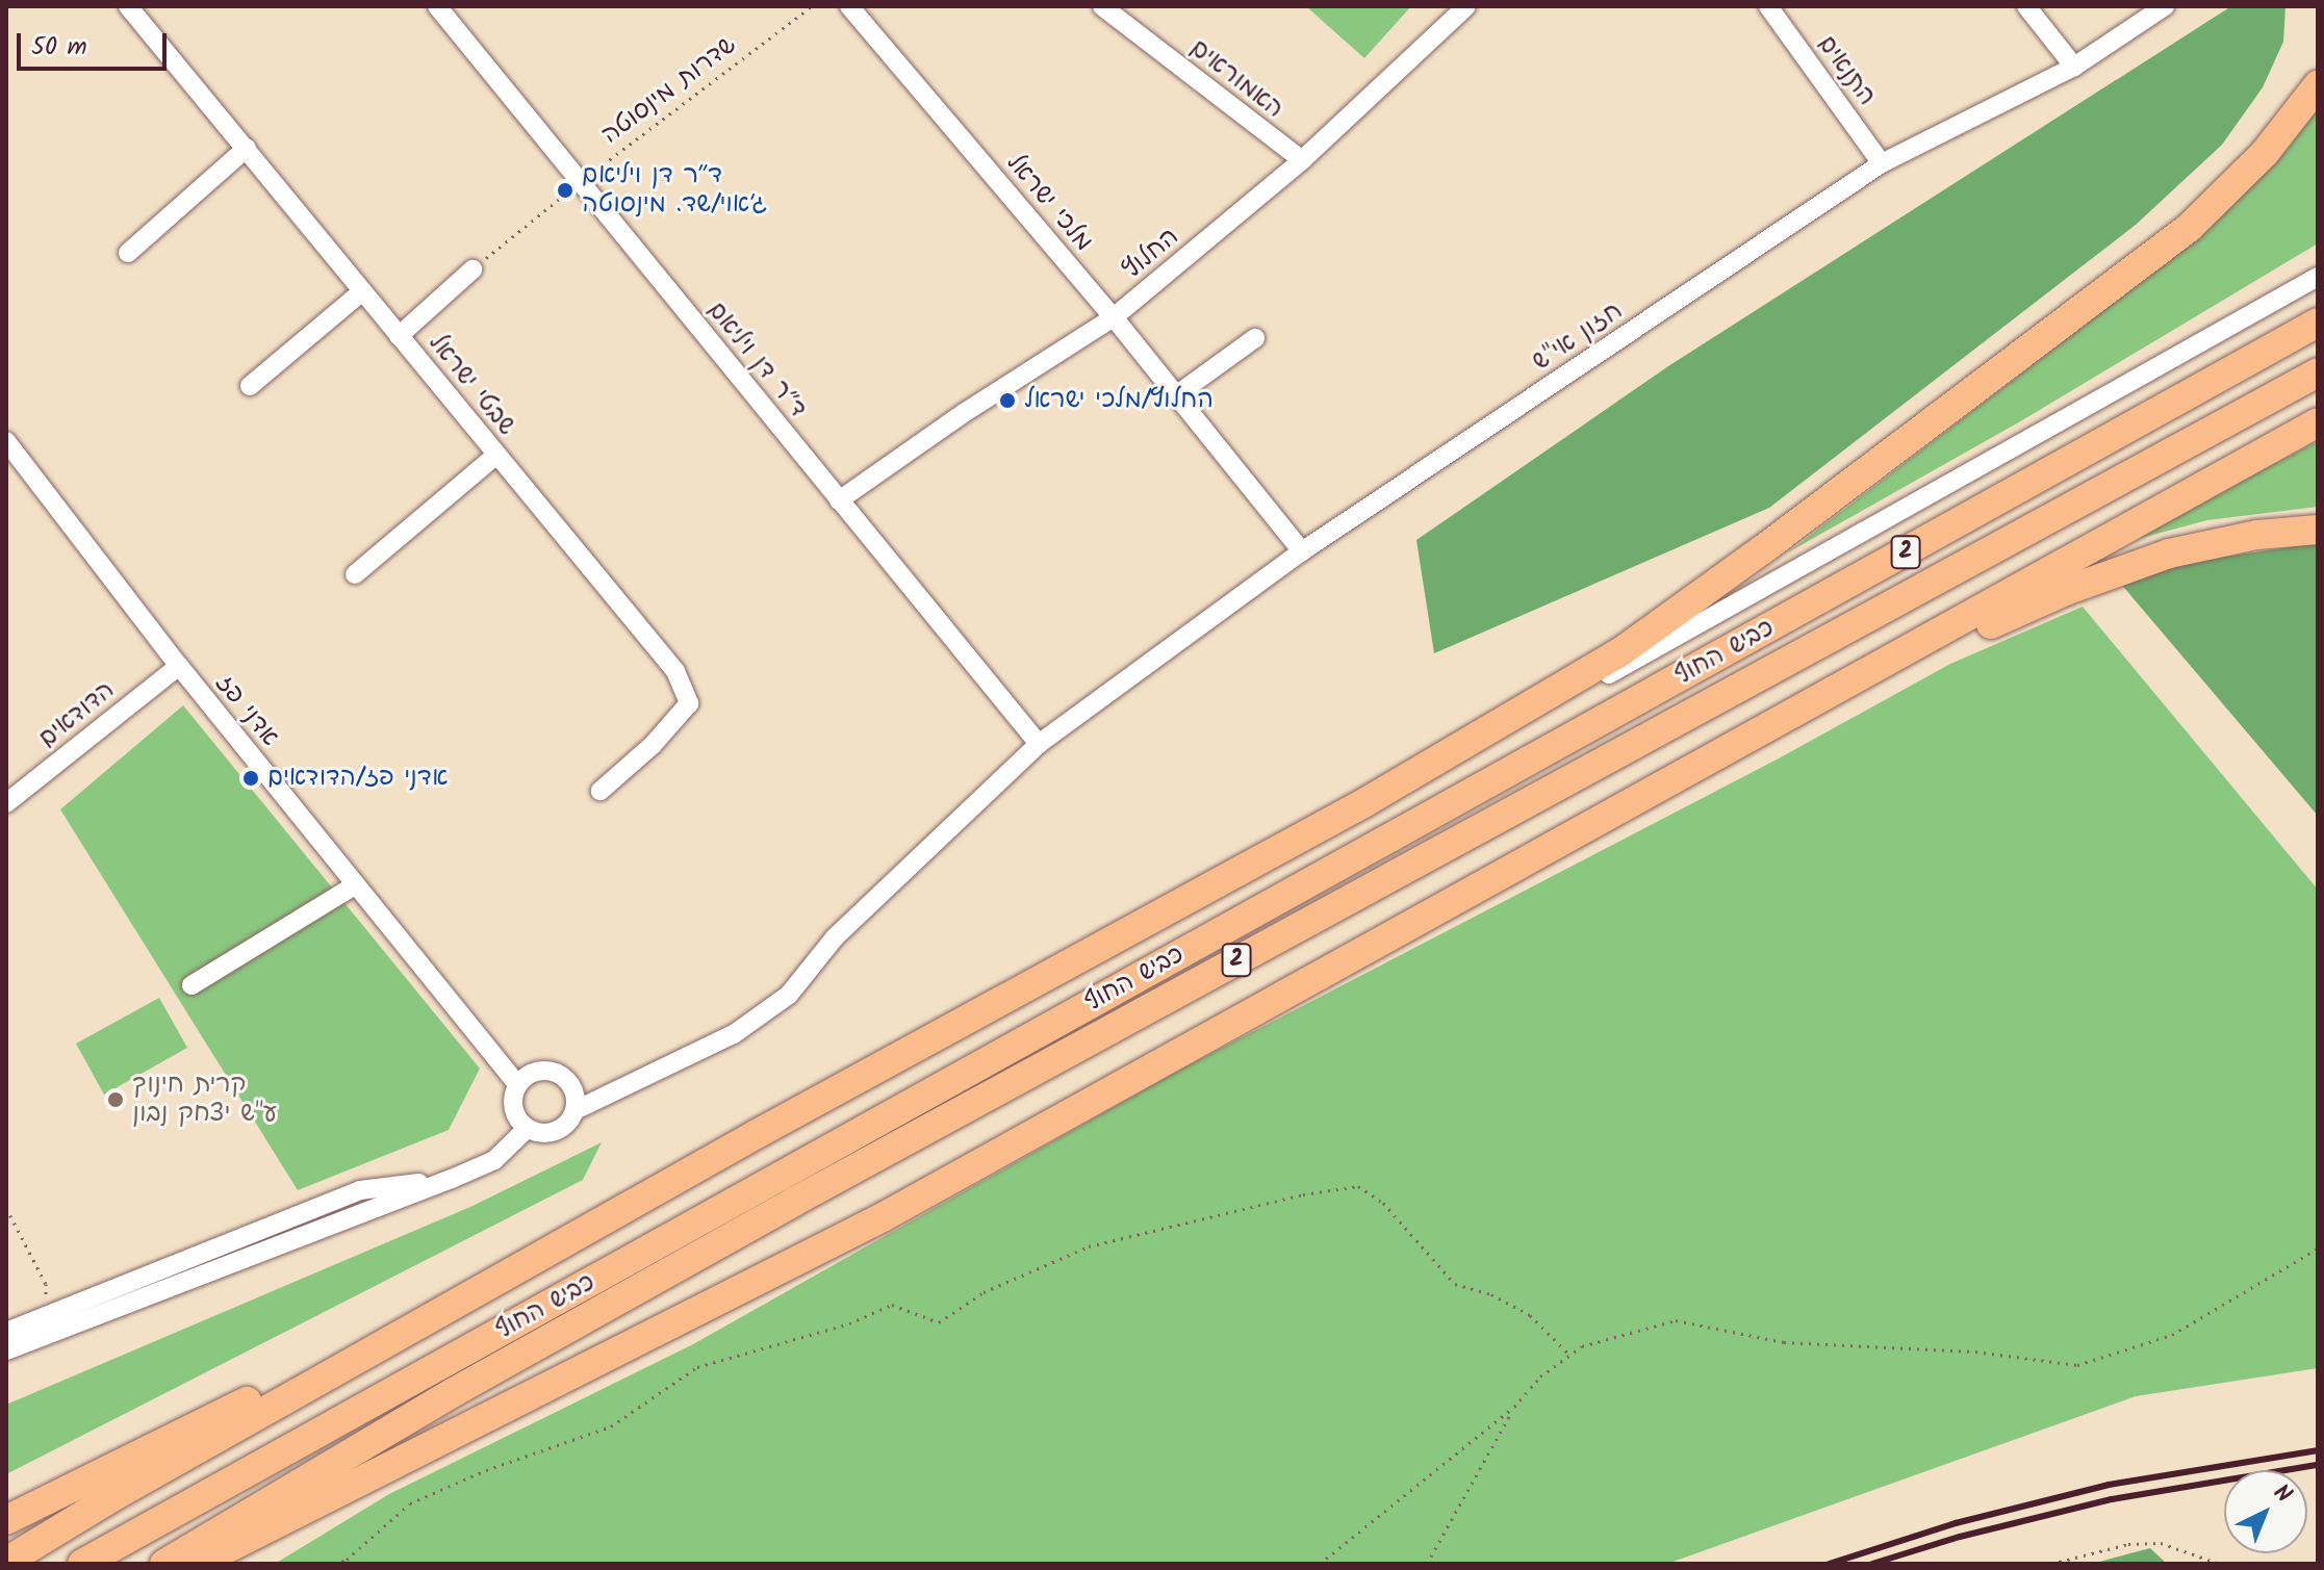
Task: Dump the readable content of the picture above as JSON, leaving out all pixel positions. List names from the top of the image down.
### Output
{
  "streets": {
    "highway": ["2", "כביש החוף"],
    "street": [
      "התנאים",
      "האמוראים",
      "מלכי ישראל",
      "החלוץ",
      "חזון אי\"ש",
      "ד״ר דן ויליאם",
      "שבטי ישראל",
      "אדני פז",
      "הדודאים"
    ],
    "path": ["שדרות מינסוטה"]
  },
  "crossings": [
    ["התנאים", "חזון אי\"ש"],
    ["האמוראים", "החלוץ"],
    ["שדרות מינסוטה", "ד״ר דן ויליאם"],
    ["מלכי ישראל", "החלוץ"],
    ["מלכי ישראל", "חזון אי\"ש"],
    ["החלוץ", "ד״ר דן ויליאם"],
    ["חזון אי\"ש", "ד״ר דן ויליאם"],
    ["חזון אי\"ש", "אדני פז"],
    ["אדני פז", "הדודאים"]
  ],
  "places": [
    "ד״ר דן ויליאם ג׳אוי/שד. מינסוטה",
    "החלוץ/מלכי ישראל",
    "אדני פז/הדודאים",
    "קרית חינוך ע\"ש יצחק נבון"
  ],
  "scale_bar": "50 m",
  "north": "top right"
}
